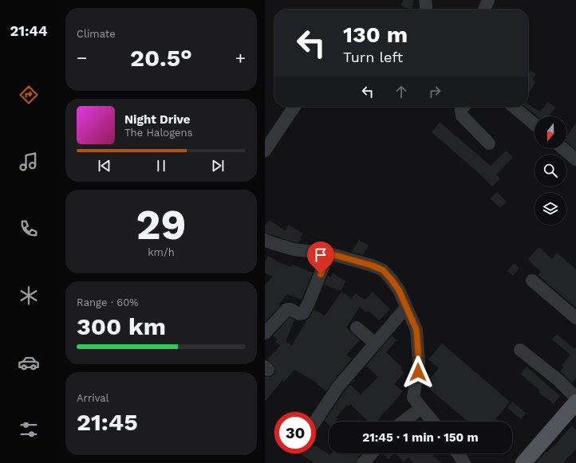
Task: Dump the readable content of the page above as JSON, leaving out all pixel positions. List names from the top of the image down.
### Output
{
  "north": "bottom",
  "page": {
    "tabs": "21:44",
    "tile": [
      "Climate",
      ["29", "km/h"],
      ["Range · 60%", "300 km"],
      ["Arrival", "21:45"]
    ],
    "turn": ["130 m", "Turn left"],
    "heat": ["−", "20.5°", "+"],
    "song": ["Night Drive", "The Halogens"],
    "limit": "30",
    "trip": "21:45 · 1 min · 150 m"
  }
}
